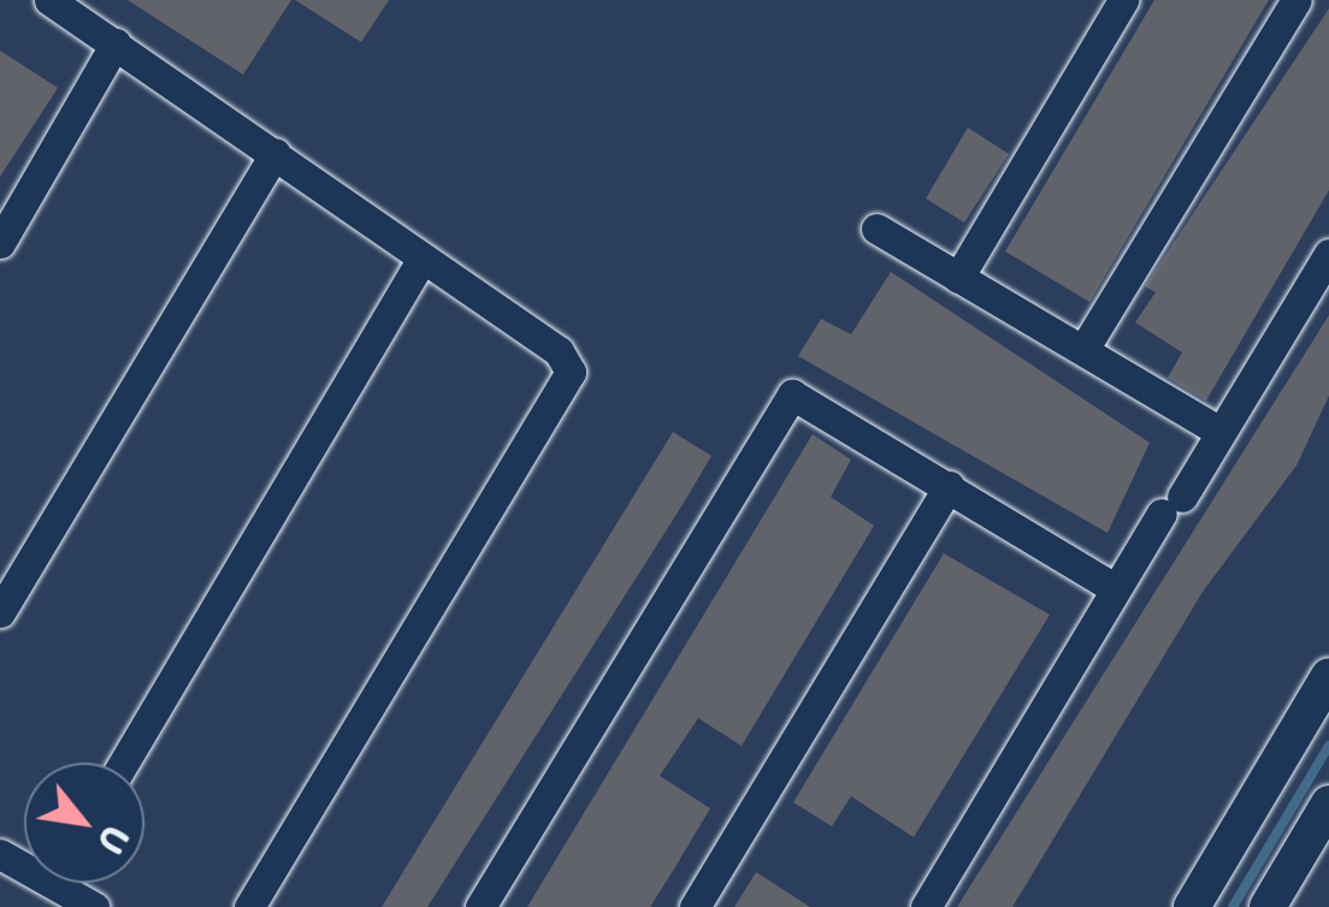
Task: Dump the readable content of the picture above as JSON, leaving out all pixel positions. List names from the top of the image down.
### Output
{
  "north": "bottom right"
}
